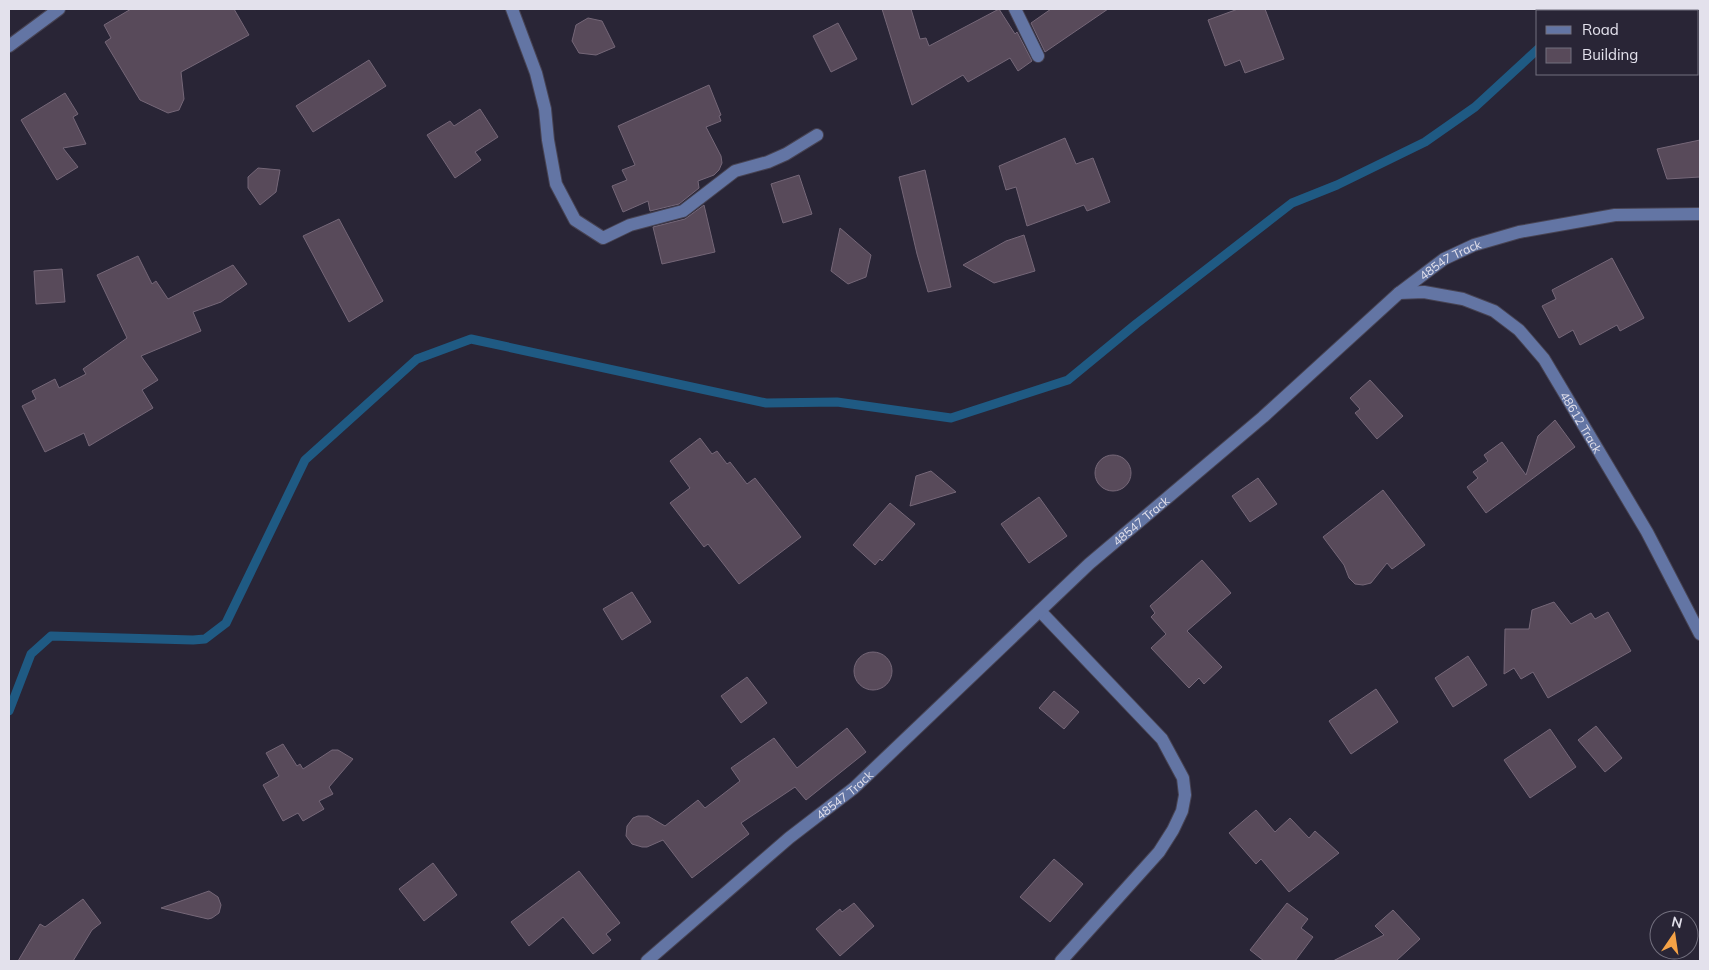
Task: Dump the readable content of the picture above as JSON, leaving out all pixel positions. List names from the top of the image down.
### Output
{
  "streets": {
    "street": ["48547 Track", "48612 Track"]
  },
  "crossings": [
    ["48547 Track", "48612 Track"]
  ],
  "legend": ["Road", "Building"],
  "north": "top"
}
